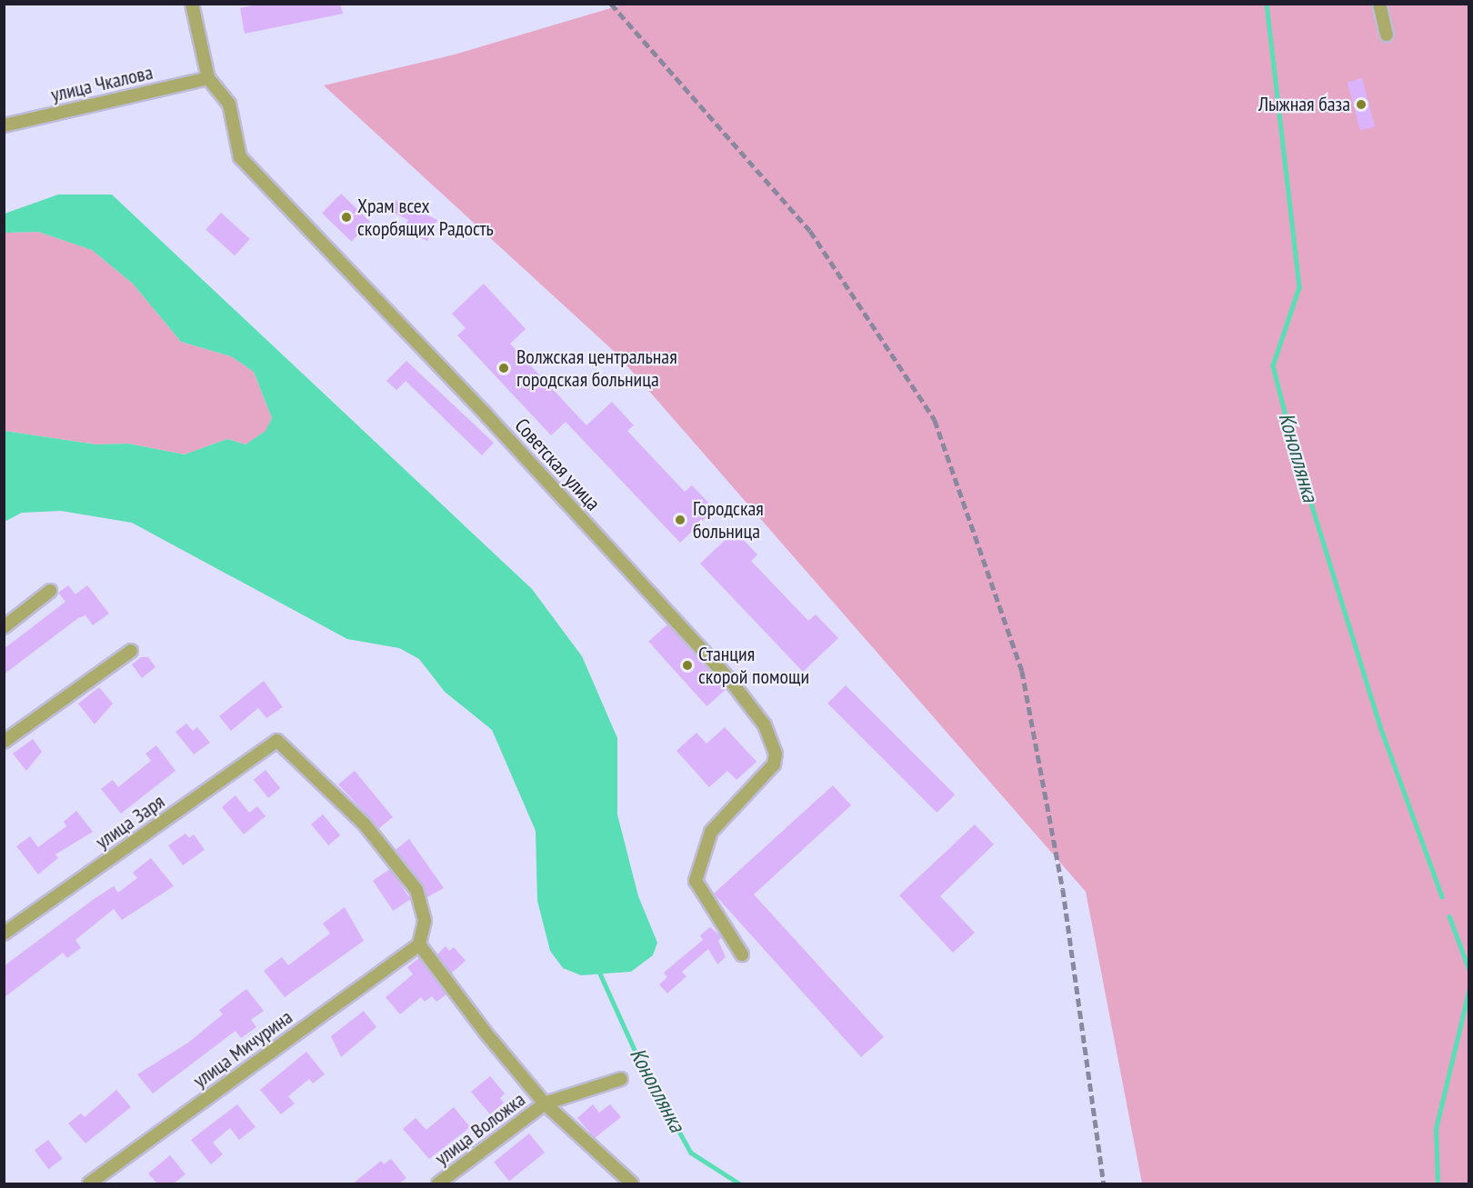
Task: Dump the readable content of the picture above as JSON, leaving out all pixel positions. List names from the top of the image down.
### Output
{
  "streets": {
    "street": [
      "улица Чкалова",
      "Советская улица",
      "улица Заря",
      "улица Мичурина",
      "улица Воложка"
    ]
  },
  "crossings": [
    ["улица Чкалова", "Советская улица"],
    ["улица Заря", "улица Мичурина"]
  ],
  "water": ["Коноплянка"],
  "places": [
    "Лыжная база",
    "Храм всех скорбящих Радость",
    "Волжская центральная городская больница",
    "Городская больница",
    "Станция скорой помощи"
  ]
}
